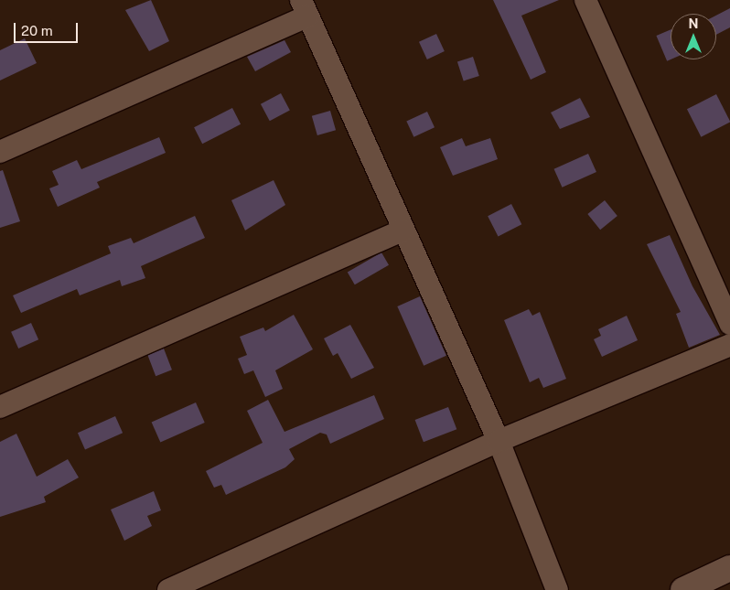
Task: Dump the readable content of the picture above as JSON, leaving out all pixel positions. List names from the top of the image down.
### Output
{
  "scale_bar": "20 m",
  "north": "top"
}
